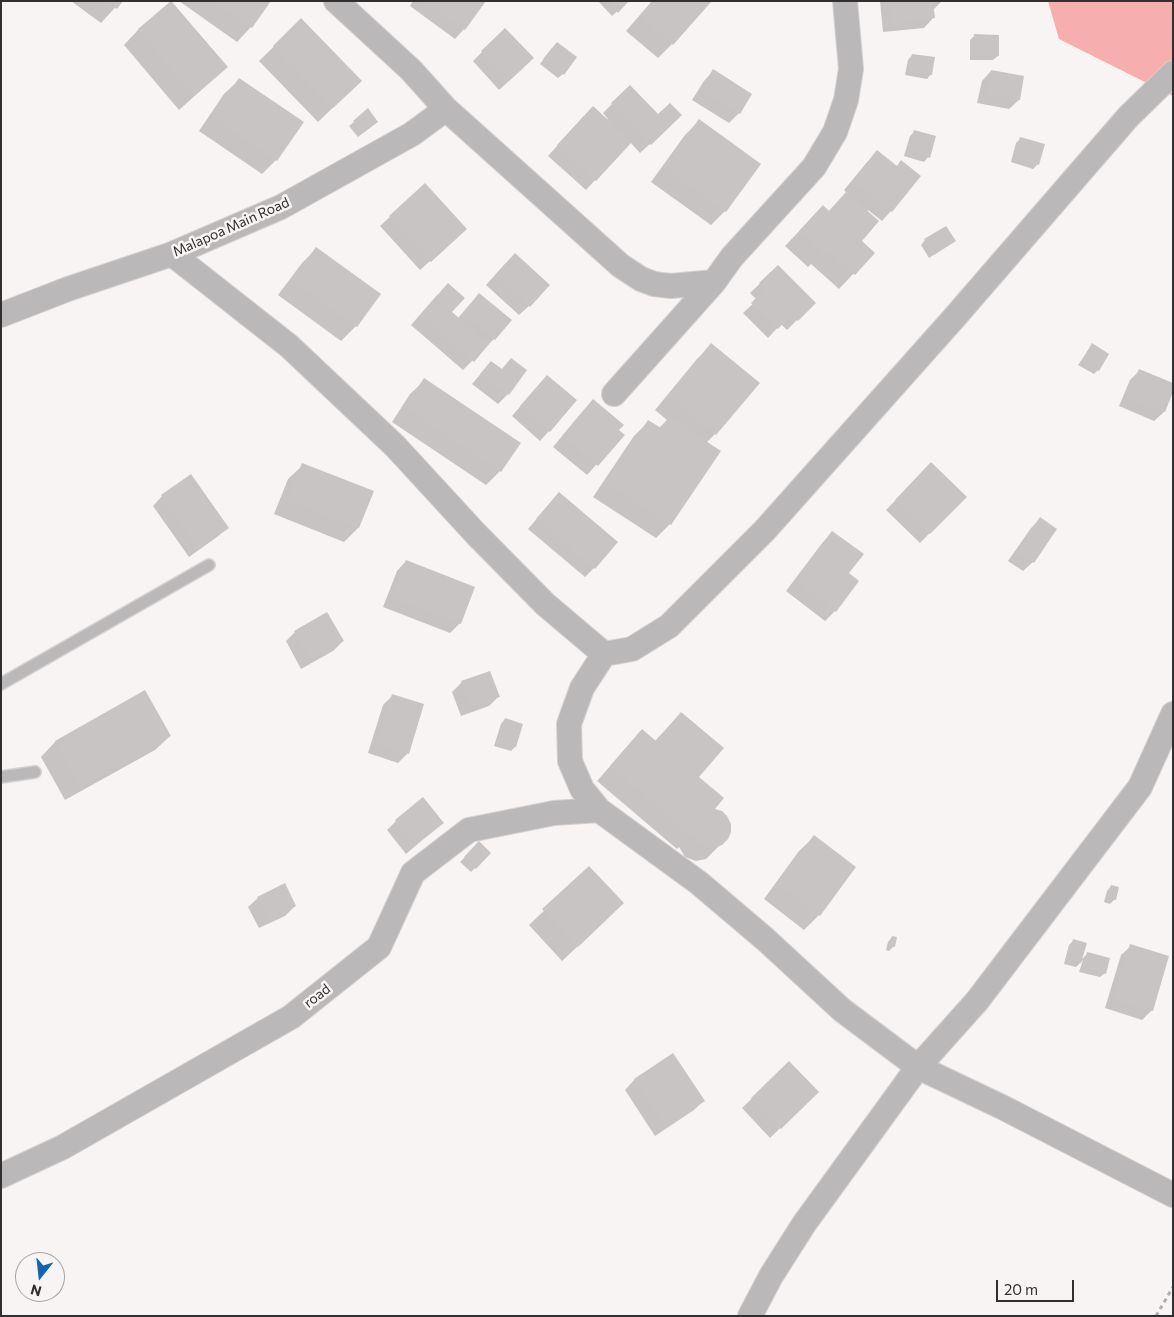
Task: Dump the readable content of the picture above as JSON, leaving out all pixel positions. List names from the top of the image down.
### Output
{
  "streets": {
    "street": ["Malapoa Main Road", "road"]
  },
  "scale_bar": "20 m",
  "north": "bottom"
}
